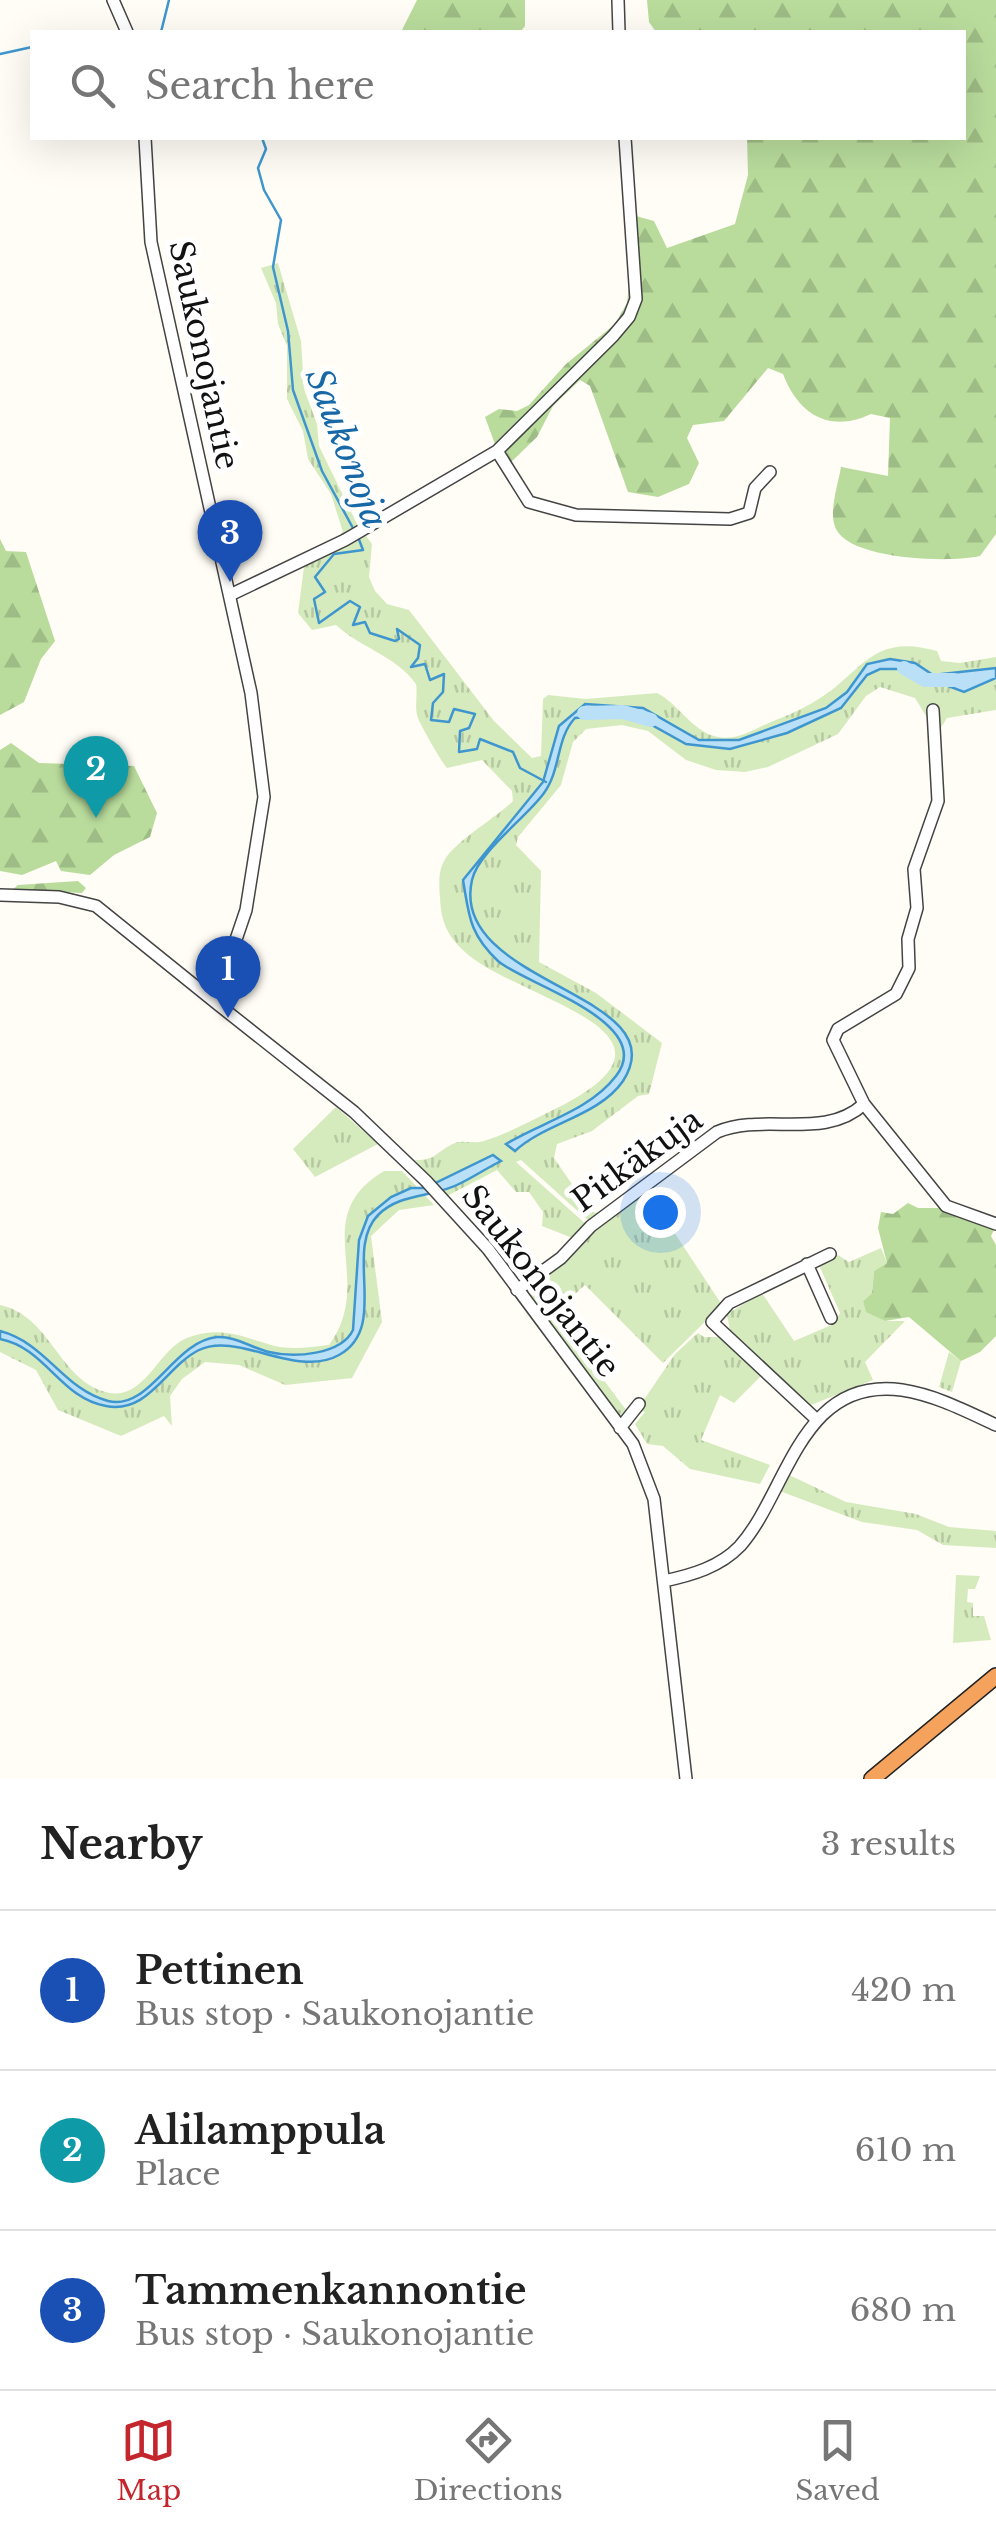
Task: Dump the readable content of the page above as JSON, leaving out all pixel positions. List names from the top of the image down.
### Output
{
  "streets": {
    "street": ["Saukonojantie", "Pitkäkuja"]
  },
  "crossings": [
    ["Saukonojantie", "Pitkäkuja"]
  ],
  "water": ["Saukonoja"],
  "page": {
    "search": "Search here",
    "pins": ["3", "2", "1"],
    "heading": ["Nearby", "3 results"],
    "list": [
      {
        "mark": "1",
        "name": "Pettinen",
        "note": "Bus stop · Saukonojantie",
        "value": "420 m"
      },
      {
        "mark": "2",
        "name": "Alilamppula",
        "note": "Place",
        "value": "610 m"
      },
      {
        "mark": "3",
        "name": "Tammenkannontie",
        "note": "Bus stop · Saukonojantie",
        "value": "680 m"
      }
    ],
    "nav": ["Map", "Directions", "Saved"]
  }
}
